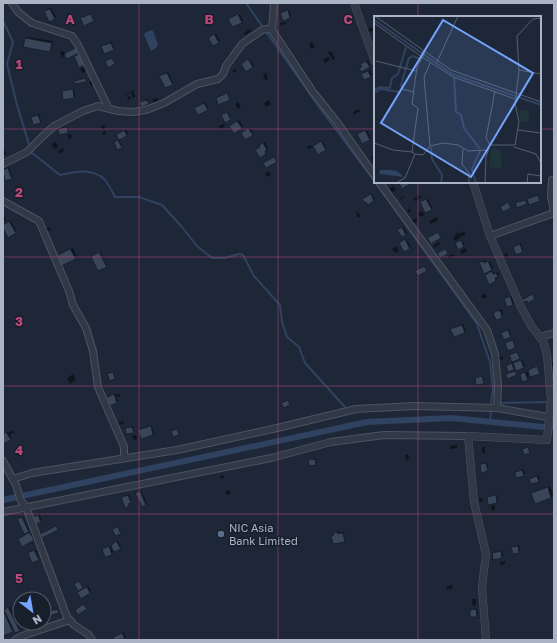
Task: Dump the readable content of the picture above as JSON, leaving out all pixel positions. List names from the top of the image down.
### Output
{
  "places": ["NIC Asia Bank Limited"],
  "north": "bottom right",
  "grid": {
    "columns": ["A", "B", "C"],
    "rows": [
      "1",
      "2",
      "3",
      "4",
      "5"
    ]
  }
}
